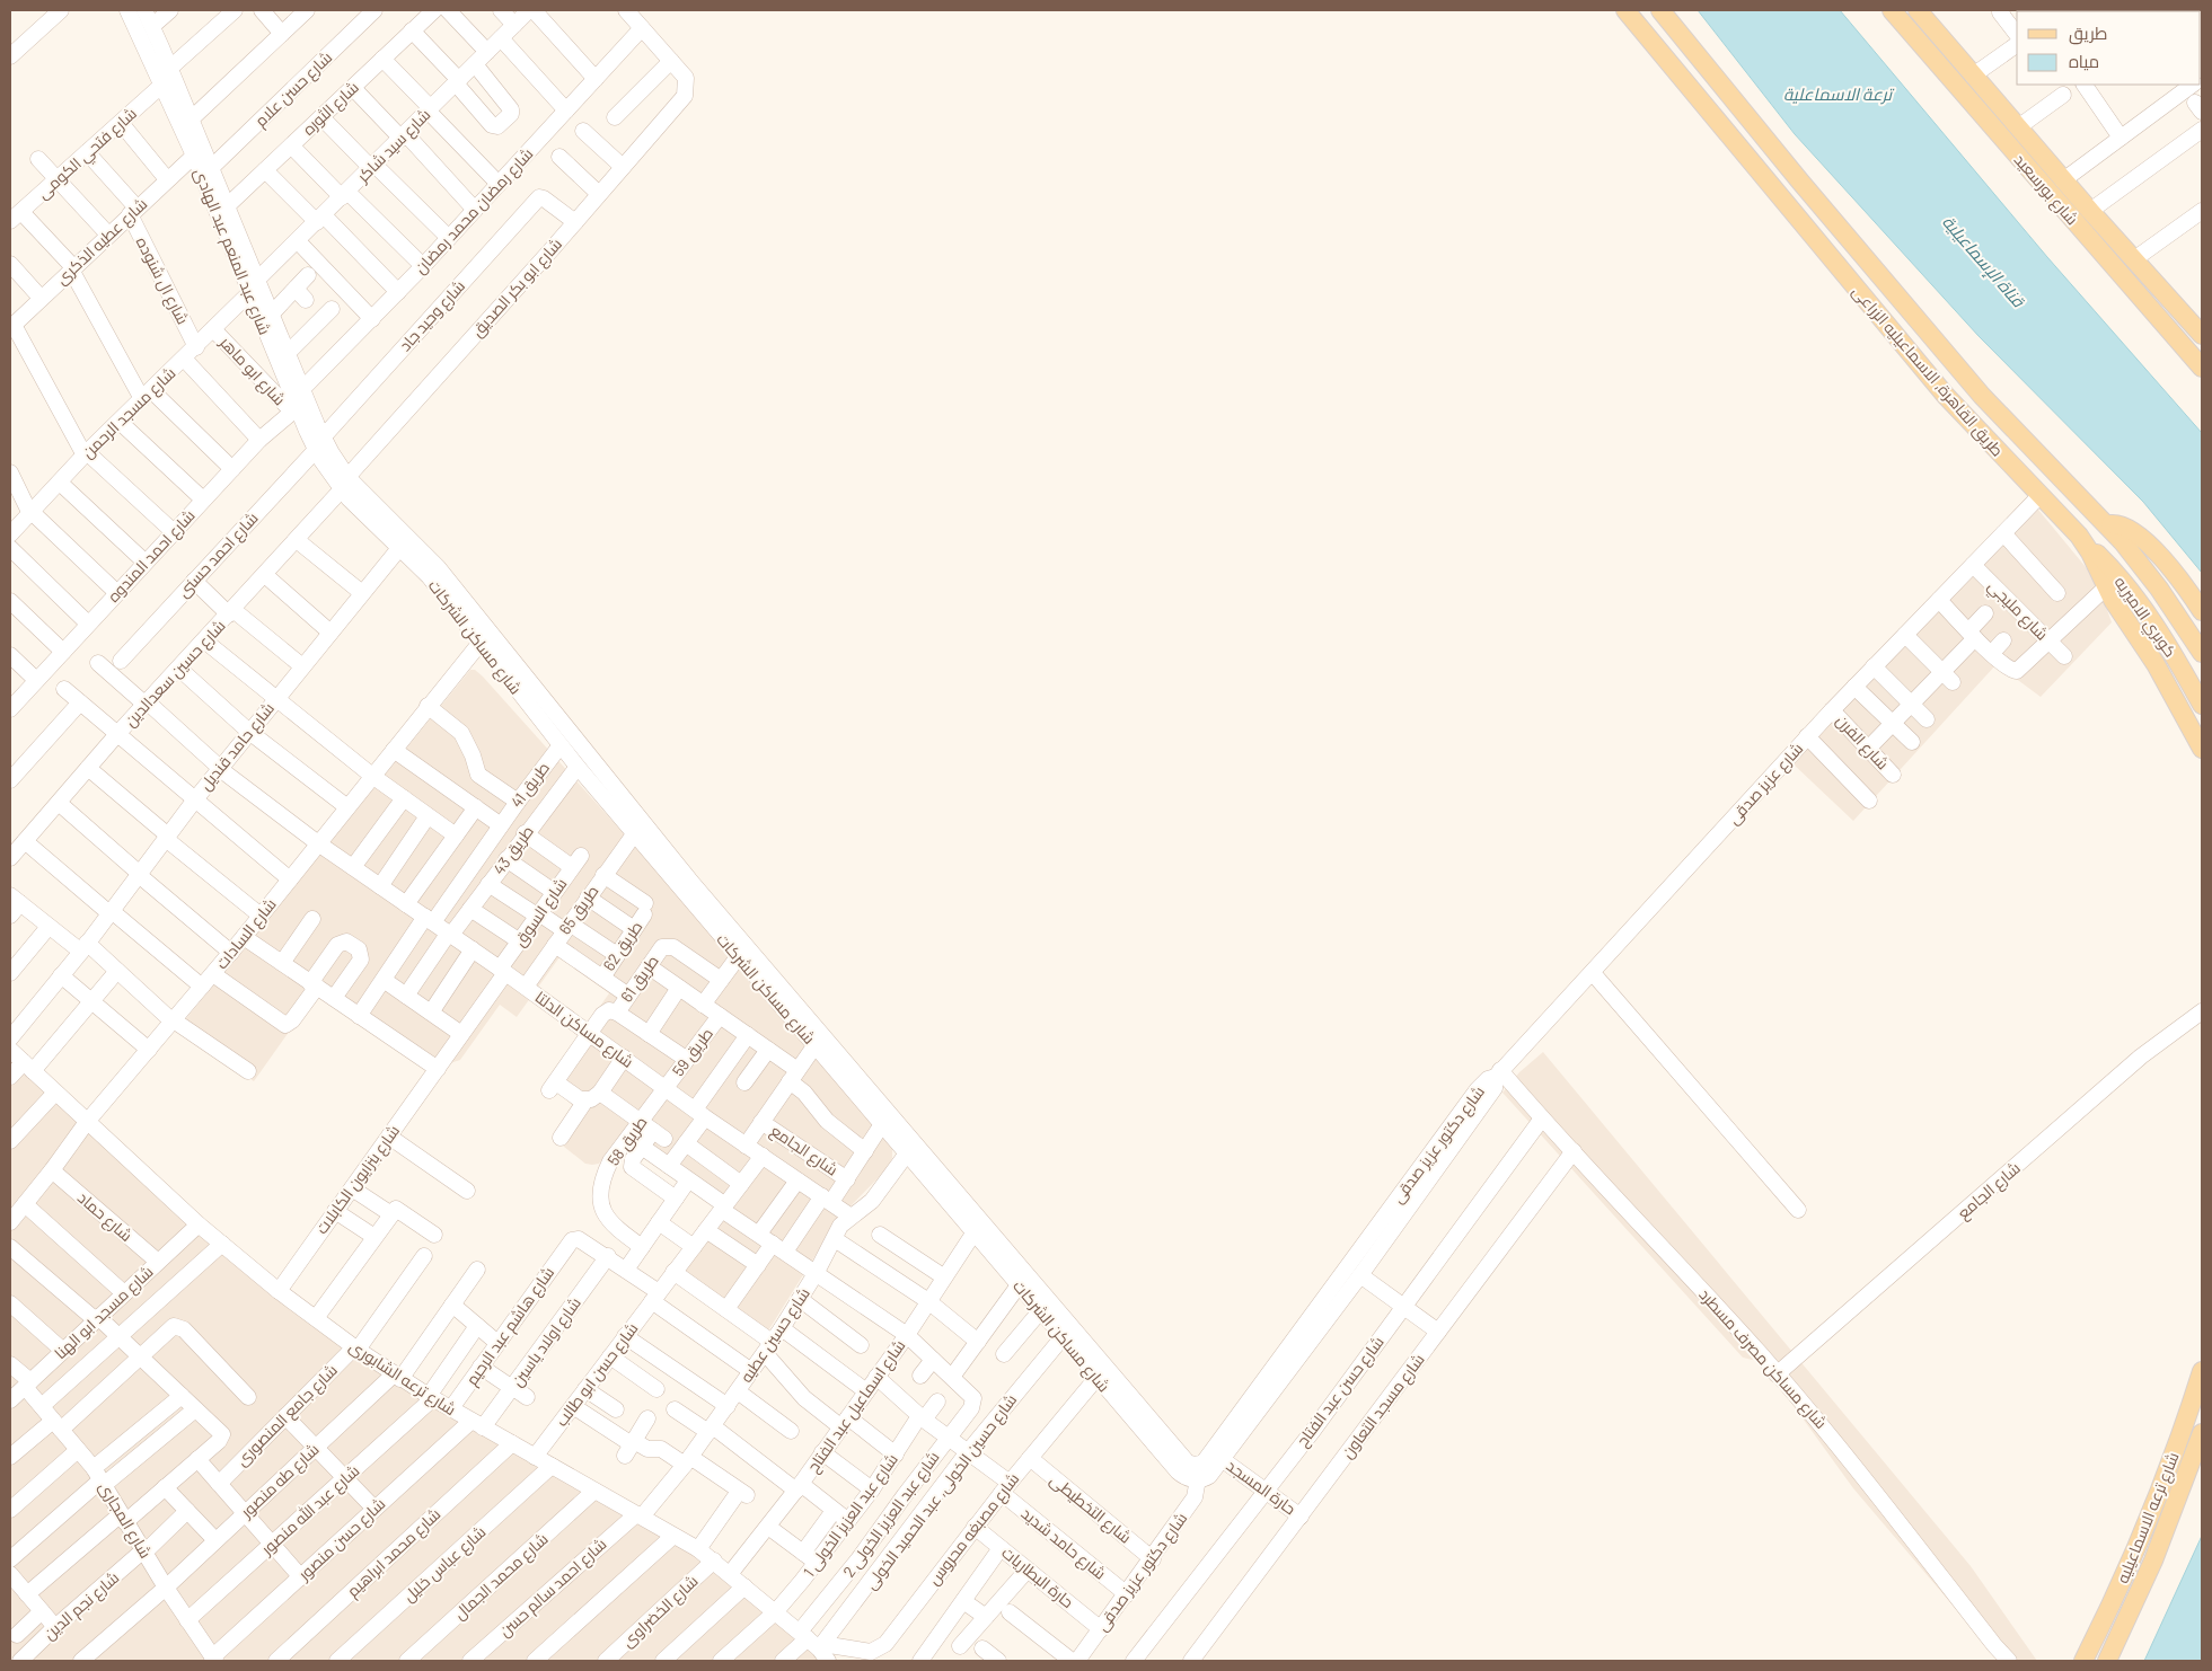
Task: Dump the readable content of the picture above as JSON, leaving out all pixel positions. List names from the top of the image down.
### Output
{
  "streets": {
    "main road": [
      "شارع بورسعيد",
      "طريق القاهرة, الاسماعيليه الزراعى",
      "كوبري الاميريه",
      "شارع ترعه الاسماعيليه"
    ],
    "street": [
      "شارع حسن علام",
      "شارع الثوره",
      "شارع سيد شاكر",
      "شارع فتحي الكومى",
      "شارع رمضان محمد رمضان",
      "شارع عطيه الذكرى",
      "شارع عبد المنعم عبد الهادى",
      "شارع ال شنوده",
      "شارع ابو بكر الصديق",
      "شارع وحيد جاد",
      "شارع ابو ماهر",
      "شارع مسجد الرحمن",
      "شارع احمد حسنى",
      "شارع احمد المندوه",
      "شارع مليجي",
      "شارع مساكن الشركات",
      "شارع حسين سعدالدين",
      "شارع الفرن",
      "شارع حامد قنديل",
      "شارع عزيز صدقى",
      "طريق 41",
      "طريق 43",
      "طريق 65",
      "شارع السوق",
      "شارع السادات",
      "طريق 62",
      "طريق 61",
      "شارع مساكن الدلتا",
      "طريق 59",
      "طريق 58",
      "شارع دكتور عزيز صدقى",
      "شارع الجامع",
      "شارع بنزايون الكابلات",
      "شارع حماد",
      "شارع مسجد ابو الهنا",
      "شارع هاشم عبد الرحيم",
      "شارع حسين عطيه",
      "شارع اولاد ياسين",
      "شارع مساكن مصرف مسطرد",
      "شارع حسن ابو طالب",
      "شارع ترعه الشابورى",
      "شارع حسن عبد الفتاح",
      "شارع اسماعيل عبد الفتاح",
      "شارع مسجد التعاون",
      "شارع جامع المنصورى",
      "شارع طه منصور",
      "حارة المسجد",
      "شارع حسين الخولى, عبد الحميد الخولى",
      "شارع التخطيطى",
      "شارع عبد الله منصور",
      "شارع عبد العزيز الخولى 2",
      "شارع عبد العزيز الخولى 1",
      "شارع المجارى",
      "شارع مصبغه محروس",
      "شارع حسن منصور",
      "شارع حامد شديد",
      "شارع محمد ابراهيم",
      "شارع عباس خليل",
      "شارع محمد الجمال",
      "حارة البطاريات",
      "شارع احمد سالم حسن",
      "شارع نجم الدين",
      "شارع الخضراوى"
    ]
  },
  "crossings": [
    ["شارع حسن علام", "شارع عبد المنعم عبد الهادى"],
    ["شارع الثوره", "شارع عبد المنعم عبد الهادى"],
    ["شارع سيد شاكر", "شارع عبد المنعم عبد الهادى"],
    ["شارع سيد شاكر", "شارع مسجد الرحمن"],
    ["شارع فتحي الكومى", "شارع عبد المنعم عبد الهادى"],
    ["شارع فتحي الكومى", "شارع ال شنوده"],
    ["شارع رمضان محمد رمضان", "شارع عبد المنعم عبد الهادى"],
    ["شارع عطيه الذكرى", "شارع عبد المنعم عبد الهادى"],
    ["شارع عطيه الذكرى", "شارع ال شنوده"],
    ["شارع عبد المنعم عبد الهادى", "شارع ابو بكر الصديق"],
    ["شارع عبد المنعم عبد الهادى", "شارع وحيد جاد"],
    ["شارع عبد المنعم عبد الهادى", "شارع ابو ماهر"],
    ["شارع عبد المنعم عبد الهادى", "شارع مسجد الرحمن"],
    ["شارع عبد المنعم عبد الهادى", "شارع احمد حسنى"],
    ["شارع عبد المنعم عبد الهادى", "شارع احمد المندوه"],
    ["شارع عبد المنعم عبد الهادى", "شارع مساكن الشركات"],
    ["شارع عبد المنعم عبد الهادى", "شارع حسين سعدالدين"],
    ["شارع ال شنوده", "شارع مسجد الرحمن"],
    ["شارع ابو بكر الصديق", "شارع وحيد جاد"],
    ["شارع ابو بكر الصديق", "شارع مساكن الشركات"],
    ["شارع ابو بكر الصديق", "شارع حسين سعدالدين"],
    ["شارع وحيد جاد", "شارع احمد حسنى"],
    ["شارع ابو ماهر", "شارع مسجد الرحمن"],
    ["شارع ابو ماهر", "شارع احمد المندوه"],
    ["طريق القاهرة, الاسماعيليه الزراعى", "كوبري الاميريه"],
    ["طريق القاهرة, الاسماعيليه الزراعى", "شارع عزيز صدقى"],
    ["شارع مليجي", "شارع عزيز صدقى"],
    ["شارع مساكن الشركات", "شارع حسين سعدالدين"],
    ["شارع مساكن الشركات", "شارع حامد قنديل"],
    ["شارع مساكن الشركات", "طريق 41"],
    ["شارع مساكن الشركات", "طريق 43"],
    ["شارع مساكن الشركات", "طريق 65"],
    ["شارع مساكن الشركات", "شارع السادات"],
    ["شارع مساكن الشركات", "شارع دكتور عزيز صدقى"],
    ["شارع مساكن الشركات", "شارع حسين عطيه"],
    ["شارع مساكن الشركات", "شارع اسماعيل عبد الفتاح"],
    ["شارع مساكن الشركات", "شارع حسين الخولى, عبد الحميد الخولى"],
    ["شارع مساكن الشركات", "شارع مصبغه محروس"],
    ["شارع حسين سعدالدين", "شارع مساكن الدلتا"],
    ["شارع الفرن", "شارع عزيز صدقى"],
    ["شارع حامد قنديل", "شارع مساكن الدلتا"],
    ["شارع عزيز صدقى", "شارع دكتور عزيز صدقى"],
    ["شارع عزيز صدقى", "شارع مساكن مصرف مسطرد"],
    ["طريق 41", "شارع مساكن الدلتا"],
    ["طريق 43", "شارع السوق"],
    ["طريق 43", "شارع مساكن الدلتا"],
    ["طريق 65", "طريق 62"],
    ["طريق 65", "شارع مساكن الدلتا"],
    ["شارع السوق", "شارع مساكن الدلتا"],
    ["شارع السوق", "شارع بنزايون الكابلات"],
    ["شارع السادات", "شارع مساكن الدلتا"],
    ["شارع السادات", "شارع حماد"],
    ["شارع السادات", "شارع ترعه الشابورى"],
    ["شارع مساكن الدلتا", "طريق 59"],
    ["شارع مساكن الدلتا", "طريق 58"],
    ["شارع مساكن الدلتا", "شارع حسين عطيه"],
    ["شارع مساكن الدلتا", "شارع حسن ابو طالب"],
    ["طريق 59", "طريق 58"],
    ["شارع دكتور عزيز صدقى", "شارع مساكن مصرف مسطرد"],
    ["شارع دكتور عزيز صدقى", "حارة المسجد"],
    ["شارع دكتور عزيز صدقى", "شارع التخطيطى"],
    ["شارع دكتور عزيز صدقى", "شارع حامد شديد"],
    ["شارع دكتور عزيز صدقى", "حارة البطاريات"],
    ["شارع الجامع", "شارع مساكن مصرف مسطرد"],
    ["شارع بنزايون الكابلات", "شارع ترعه الشابورى"],
    ["شارع حماد", "شارع مسجد ابو الهنا"],
    ["شارع مسجد ابو الهنا", "شارع ترعه الشابورى"],
    ["شارع مسجد ابو الهنا", "شارع المجارى"],
    ["شارع هاشم عبد الرحيم", "شارع اولاد ياسين"],
    ["شارع هاشم عبد الرحيم", "شارع ترعه الشابورى"],
    ["شارع حسين عطيه", "شارع ترعه الشابورى"],
    ["شارع حسين عطيه", "شارع احمد سالم حسن"],
    ["شارع اولاد ياسين", "شارع ترعه الشابورى"],
    ["شارع اولاد ياسين", "شارع حسن منصور"],
    ["شارع مساكن مصرف مسطرد", "شارع حسن عبد الفتاح"],
    ["شارع مساكن مصرف مسطرد", "شارع مسجد التعاون"],
    ["شارع حسن ابو طالب", "شارع ترعه الشابورى"],
    ["شارع ترعه الشابورى", "شارع اسماعيل عبد الفتاح"],
    ["شارع ترعه الشابورى", "شارع جامع المنصورى"],
    ["شارع ترعه الشابورى", "شارع طه منصور"],
    ["شارع ترعه الشابورى", "شارع حسين الخولى, عبد الحميد الخولى"],
    ["شارع ترعه الشابورى", "شارع عبد الله منصور"],
    ["شارع ترعه الشابورى", "شارع عبد العزيز الخولى 2"],
    ["شارع ترعه الشابورى", "شارع عبد العزيز الخولى 1"],
    ["شارع ترعه الشابورى", "شارع مصبغه محروس"],
    ["شارع ترعه الشابورى", "شارع حسن منصور"],
    ["شارع ترعه الشابورى", "شارع محمد ابراهيم"],
    ["شارع ترعه الشابورى", "شارع عباس خليل"],
    ["شارع ترعه الشابورى", "شارع محمد الجمال"],
    ["شارع ترعه الشابورى", "شارع احمد سالم حسن"],
    ["شارع ترعه الشابورى", "شارع الخضراوى"],
    ["شارع حسن عبد الفتاح", "حارة المسجد"],
    ["شارع اسماعيل عبد الفتاح", "شارع حامد شديد"],
    ["شارع مسجد التعاون", "حارة المسجد"],
    ["شارع طه منصور", "شارع المجارى"],
    ["شارع حسين الخولى, عبد الحميد الخولى", "شارع عبد العزيز الخولى 2"],
    ["شارع حسين الخولى, عبد الحميد الخولى", "شارع مصبغه محروس"],
    ["شارع حسين الخولى, عبد الحميد الخولى", "شارع حامد شديد"],
    ["شارع التخطيطى", "شارع مصبغه محروس"],
    ["شارع عبد الله منصور", "شارع المجارى"],
    ["شارع عبد العزيز الخولى 2", "شارع مصبغه محروس"],
    ["شارع عبد العزيز الخولى 2", "شارع حامد شديد"],
    ["شارع عبد العزيز الخولى 1", "شارع حامد شديد"],
    ["شارع المجارى", "شارع حسن منصور"],
    ["شارع المجارى", "شارع نجم الدين"],
    ["شارع مصبغه محروس", "شارع حامد شديد"],
    ["شارع مصبغه محروس", "حارة البطاريات"]
  ],
  "water": ["ترعة الاسماعلية", "قناة الإسماعيلية"],
  "legend": ["طريق", "مياه"]
}
